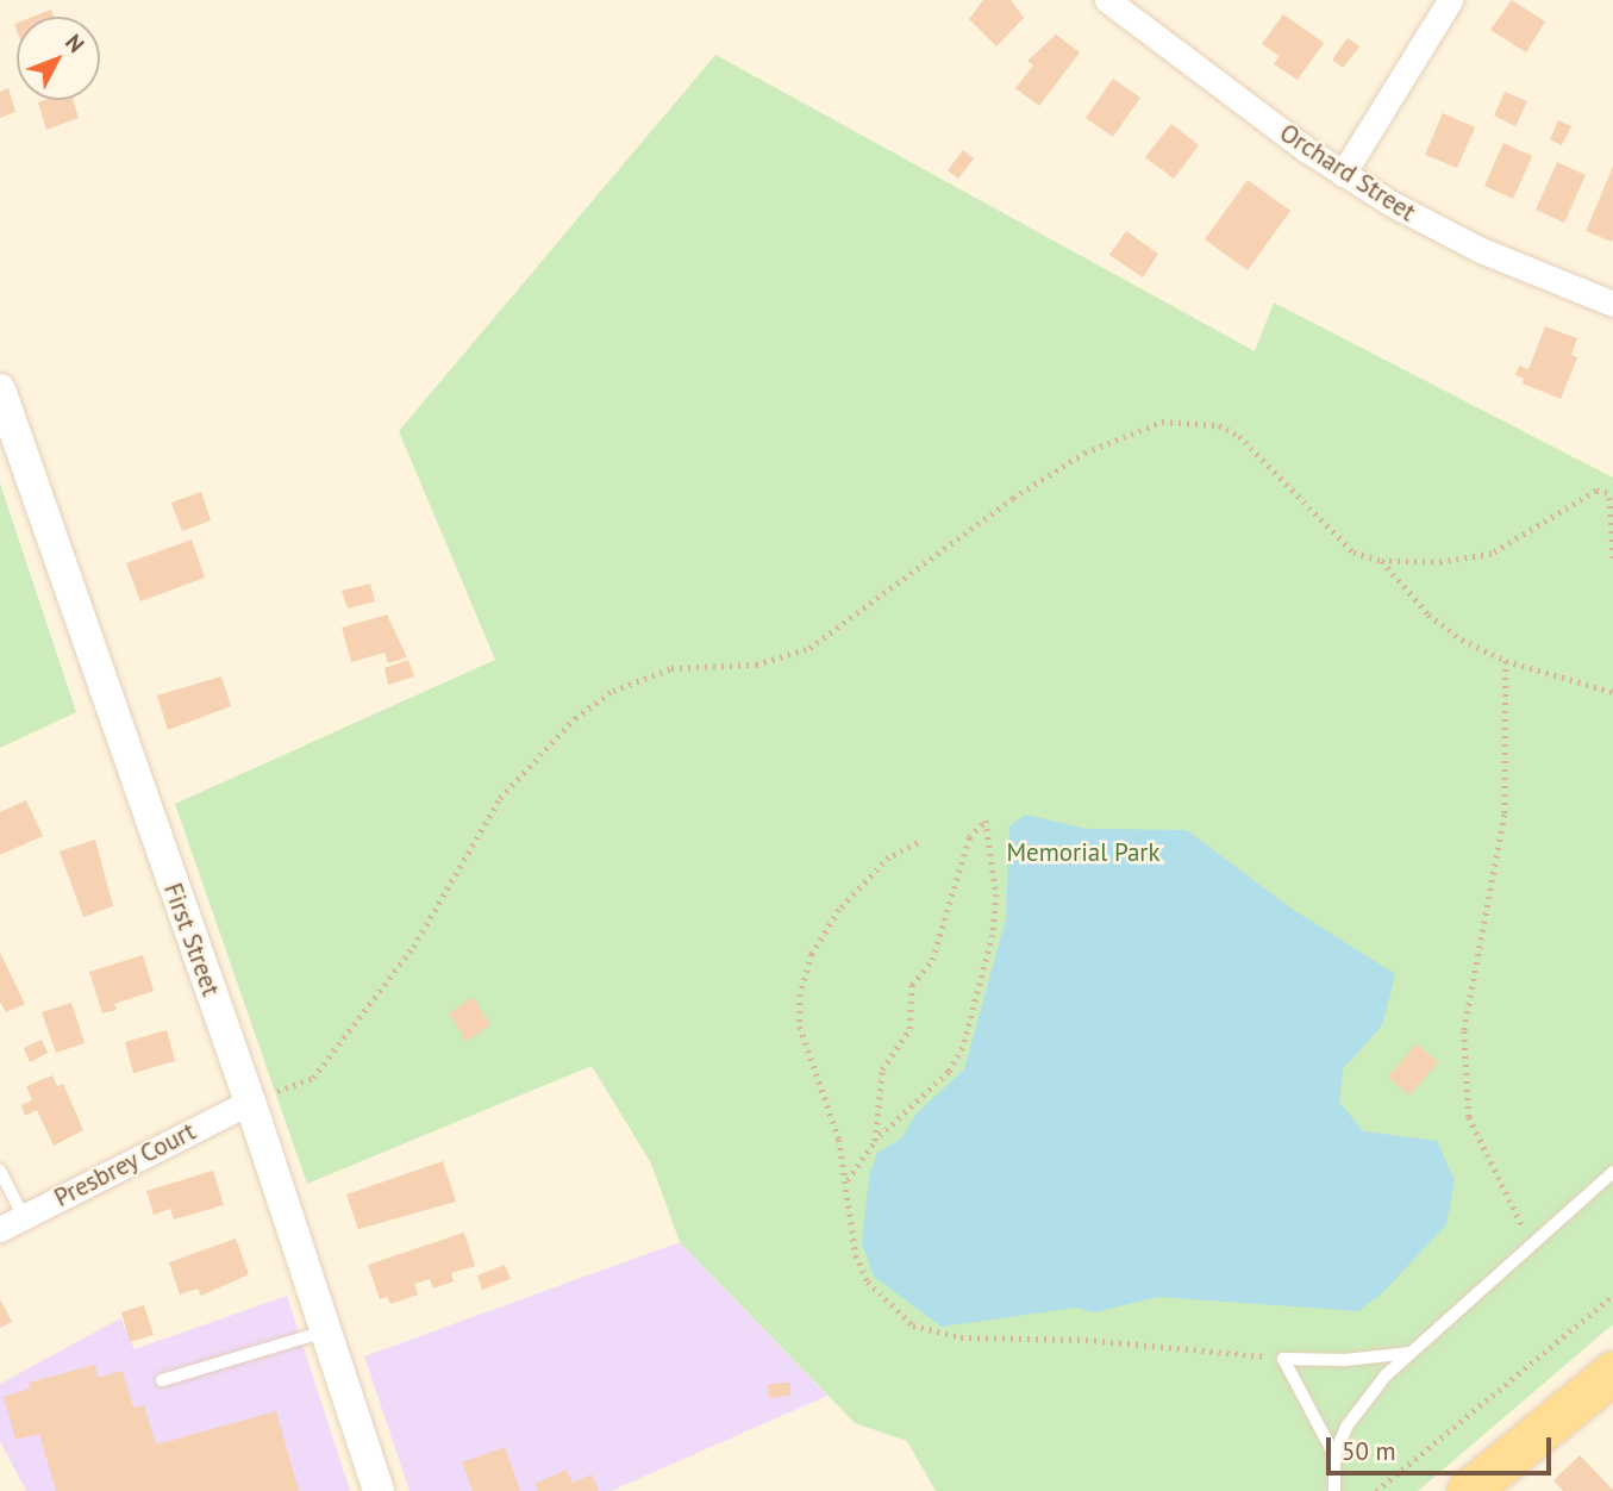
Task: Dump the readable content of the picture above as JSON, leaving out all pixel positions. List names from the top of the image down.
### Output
{
  "streets": {
    "street": ["Orchard Street", "First Street", "Presbrey Court"]
  },
  "crossings": [
    ["First Street", "Presbrey Court"]
  ],
  "parks": ["Memorial Park"],
  "scale_bar": "50 m",
  "north": "top right"
}
